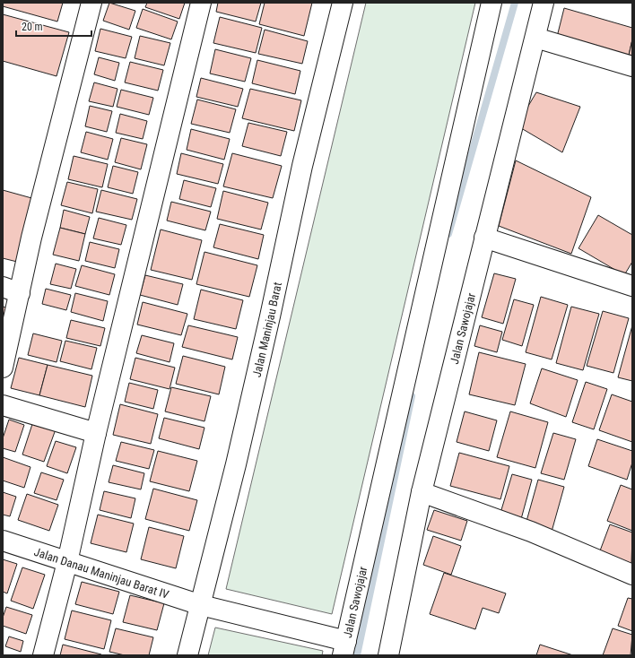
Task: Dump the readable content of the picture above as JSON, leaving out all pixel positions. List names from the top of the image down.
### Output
{
  "streets": {
    "street": ["Jalan Sawojajar", "Jalan Maninjau Barat", "Jalan Danau Maninjau Barat IV"]
  },
  "crossings": [
    ["Jalan Sawojajar", "Jalan Danau Maninjau Barat IV"],
    ["Jalan Maninjau Barat", "Jalan Danau Maninjau Barat IV"]
  ],
  "scale_bar": "20 m"
}
